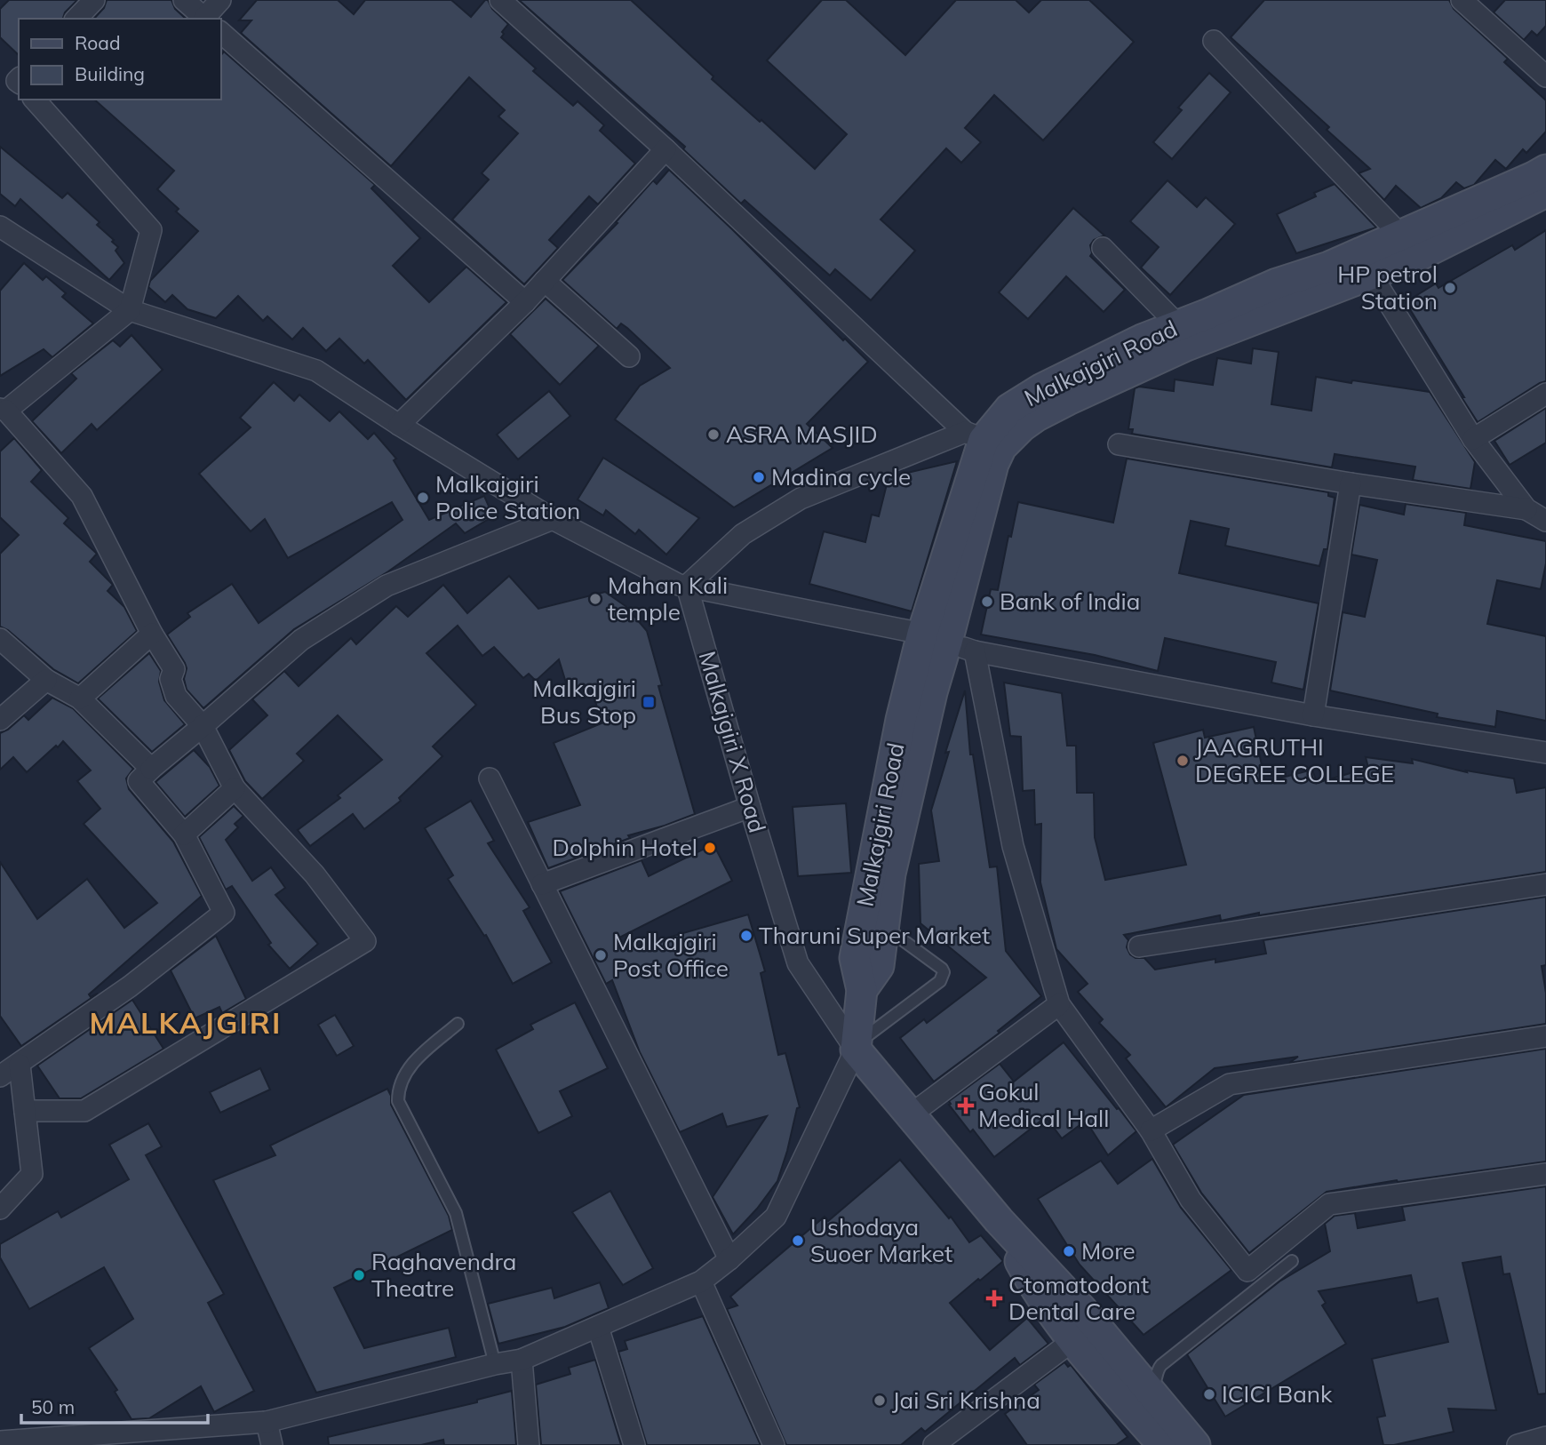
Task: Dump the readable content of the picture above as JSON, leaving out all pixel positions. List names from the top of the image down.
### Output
{
  "streets": {
    "main road": ["Malkajgiri Road"],
    "street": ["Malkajgiri X Road"]
  },
  "crossings": [
    ["Malkajgiri Road", "Malkajgiri X Road"]
  ],
  "districts": ["MALKAJGIRI"],
  "places": {
    "other": [
      "HP petrol Station",
      "ASRA MASJID",
      "Madina cycle",
      "Malkajgiri Police Station",
      "Mahan Kali temple",
      "Bank of India",
      "JAAGRUTHI DEGREE COLLEGE",
      "Dolphin Hotel",
      "Tharuni Super Market",
      "Malkajgiri Post Office",
      "Ushodaya Suoer Market",
      "More",
      "Raghavendra Theatre",
      "ICICI Bank",
      "Jai Sri Krishna"
    ],
    "transit": ["Malkajgiri Bus Stop"],
    "health": ["Gokul Medical Hall", "Ctomatodont Dental Care"]
  },
  "legend": ["Road", "Building"],
  "scale_bar": "50 m"
}
